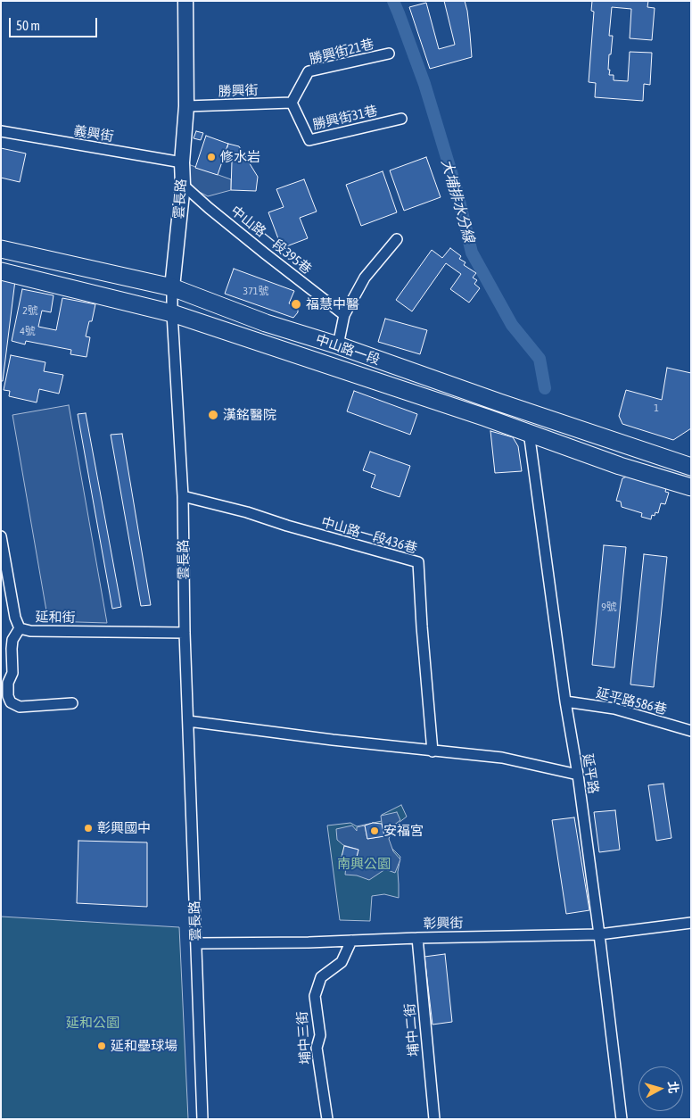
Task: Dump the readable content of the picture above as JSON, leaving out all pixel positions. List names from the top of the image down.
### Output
{
  "streets": {
    "main road": ["中山路一段"],
    "street": [
      "勝興街21巷",
      "勝興街",
      "勝興街31巷",
      "義興街",
      "雲長路",
      "中山路一段395巷",
      "中山路一段436巷",
      "延和街",
      "延平路586巷",
      "延平路",
      "彰興街",
      "埔中二街",
      "埔中三街"
    ]
  },
  "crossings": [
    ["勝興街21巷", "勝興街"],
    ["勝興街21巷", "勝興街31巷"],
    ["勝興街", "勝興街31巷"],
    ["勝興街", "雲長路"],
    ["義興街", "雲長路"],
    ["雲長路", "中山路一段395巷"],
    ["雲長路", "中山路一段"],
    ["雲長路", "中山路一段436巷"],
    ["雲長路", "延和街"],
    ["雲長路", "彰興街"],
    ["中山路一段", "延平路"],
    ["延平路586巷", "延平路"],
    ["延平路", "彰興街"],
    ["彰興街", "埔中二街"],
    ["彰興街", "埔中三街"]
  ],
  "water": ["大埔排水分線"],
  "parks": ["南興公園", "延和公園"],
  "places": [
    "修水岩",
    "福慧中醫",
    "漢銘醫院",
    "彰興國中",
    "安福宮",
    "延和壘球場"
  ],
  "house_numbers": [
    "371號",
    "2號",
    "4號",
    "1",
    "9號"
  ],
  "scale_bar": "50 m",
  "north": "right"
}
